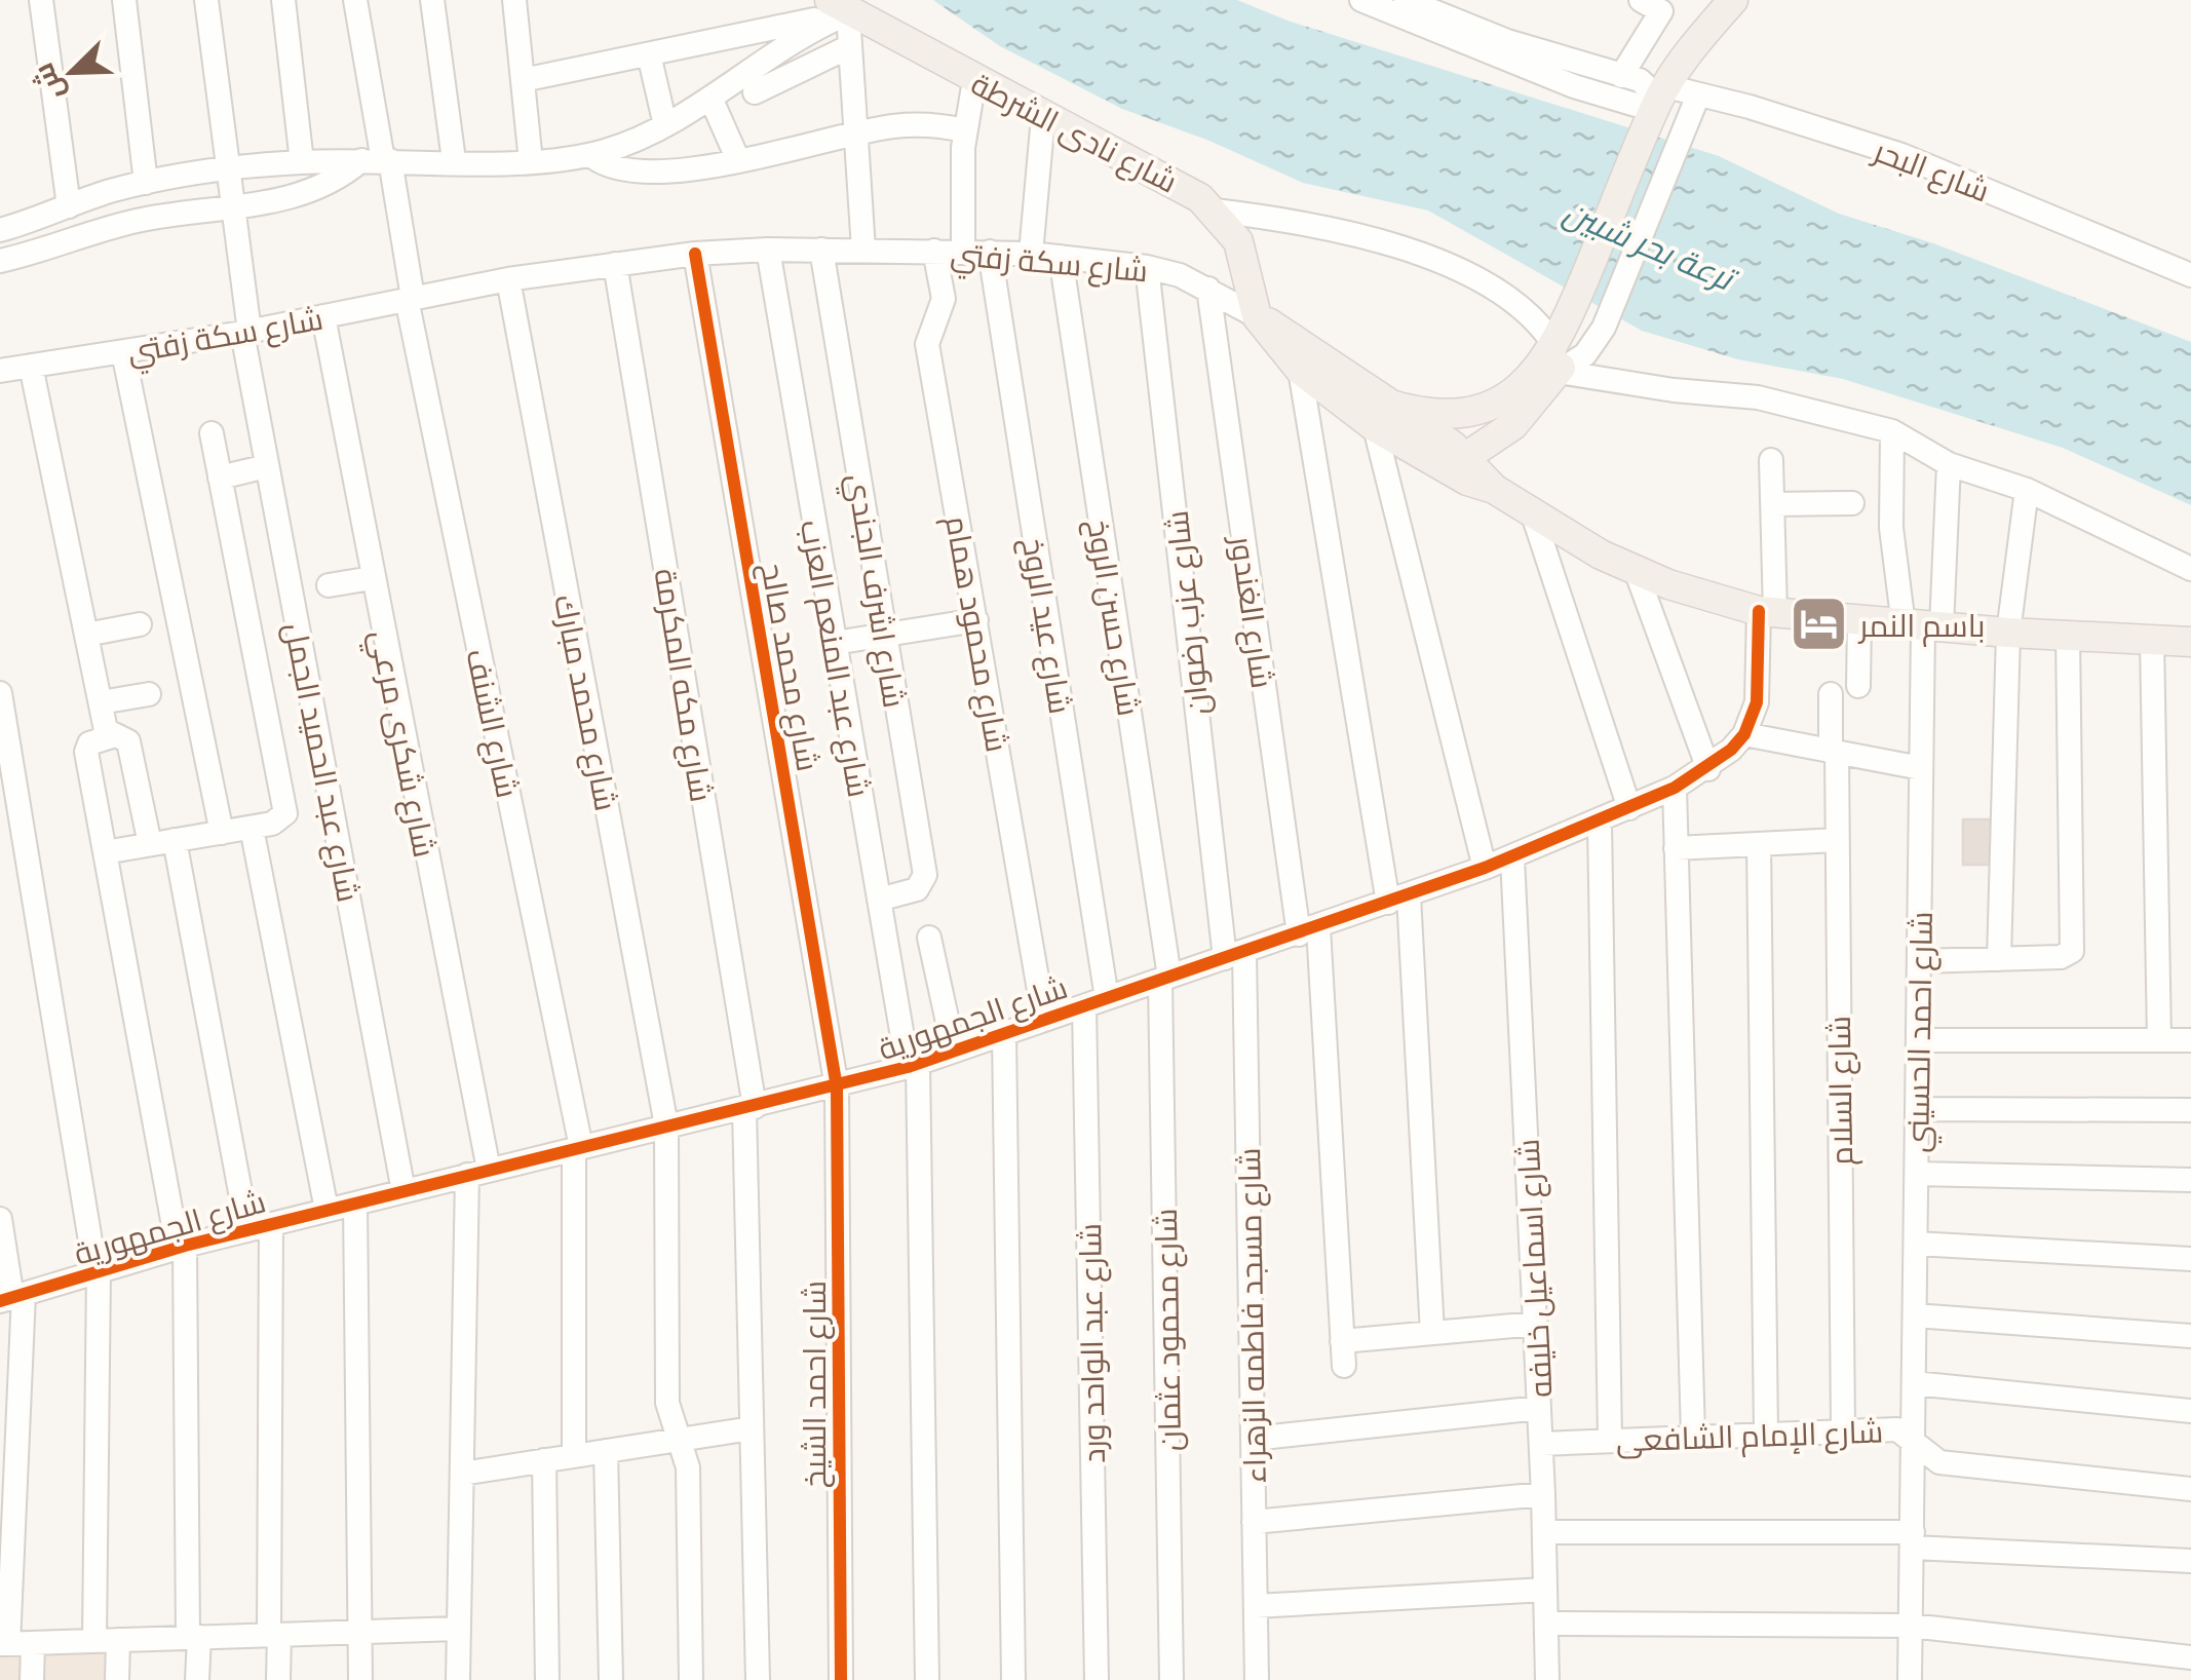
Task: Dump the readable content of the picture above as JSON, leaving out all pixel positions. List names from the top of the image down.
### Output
{
  "streets": {
    "main road": ["شارع نادى الشرطة", "شارع سكة زفتي"],
    "street": [
      "شارع البحر",
      "شارع اشرف الجندي",
      "شارع الغندور",
      "شارع عزب رضوان",
      "شارع حسن الروخ",
      "شارع عيد الروخ",
      "شارع محمود همام",
      "شارع عبد المنعم العزب",
      "شارع محمد صالح",
      "شارع مكه المكرمة",
      "شارع محمد مبارك",
      "شارع الشنف",
      "شارع شكرى مرعي",
      "شارع عبد الحميد الجمل",
      "شارع الجمهورية",
      "شارع احمد الحسيني",
      "شارع السلام",
      "شارع اسماعيل خليفه",
      "شارع مسجد فاطمه الزهراء",
      "شارع محمود عثمان",
      "شارع عبد الواحد ورد",
      "شارع احمد الشيخ",
      "شارع الإمام الشافعى"
    ]
  },
  "crossings": [
    ["شارع نادى الشرطة", "شارع سكة زفتي"],
    ["شارع سكة زفتي", "شارع اشرف الجندي"],
    ["شارع سكة زفتي", "شارع الغندور"],
    ["شارع سكة زفتي", "شارع عزب رضوان"],
    ["شارع سكة زفتي", "شارع حسن الروخ"],
    ["شارع سكة زفتي", "شارع عيد الروخ"],
    ["شارع سكة زفتي", "شارع محمود همام"],
    ["شارع سكة زفتي", "شارع عبد المنعم العزب"],
    ["شارع سكة زفتي", "شارع محمد صالح"],
    ["شارع سكة زفتي", "شارع مكه المكرمة"],
    ["شارع سكة زفتي", "شارع محمد مبارك"],
    ["شارع سكة زفتي", "شارع الشنف"],
    ["شارع سكة زفتي", "شارع شكرى مرعي"],
    ["شارع سكة زفتي", "شارع عبد الحميد الجمل"],
    ["شارع سكة زفتي", "شارع احمد الحسيني"],
    ["شارع اشرف الجندي", "شارع عبد المنعم العزب"],
    ["شارع الغندور", "شارع الجمهورية"],
    ["شارع عزب رضوان", "شارع الجمهورية"],
    ["شارع عزب رضوان", "شارع مسجد فاطمه الزهراء"],
    ["شارع حسن الروخ", "شارع الجمهورية"],
    ["شارع حسن الروخ", "شارع محمود عثمان"],
    ["شارع عيد الروخ", "شارع الجمهورية"],
    ["شارع عيد الروخ", "شارع عبد الواحد ورد"],
    ["شارع محمود همام", "شارع الجمهورية"],
    ["شارع عبد المنعم العزب", "شارع الجمهورية"],
    ["شارع محمد صالح", "شارع الجمهورية"],
    ["شارع محمد صالح", "شارع احمد الشيخ"],
    ["شارع مكه المكرمة", "شارع الجمهورية"],
    ["شارع محمد مبارك", "شارع الجمهورية"],
    ["شارع الشنف", "شارع الجمهورية"],
    ["شارع شكرى مرعي", "شارع الجمهورية"],
    ["شارع عبد الحميد الجمل", "شارع الجمهورية"],
    ["شارع الجمهورية", "شارع اسماعيل خليفه"],
    ["شارع الجمهورية", "شارع مسجد فاطمه الزهراء"],
    ["شارع الجمهورية", "شارع محمود عثمان"],
    ["شارع الجمهورية", "شارع عبد الواحد ورد"],
    ["شارع الجمهورية", "شارع احمد الشيخ"],
    ["شارع احمد الحسيني", "شارع الإمام الشافعى"],
    ["شارع السلام", "شارع الإمام الشافعى"],
    ["شارع اسماعيل خليفه", "شارع الإمام الشافعى"]
  ],
  "water": ["ترعة بحر شبين"],
  "places": {
    "hotel": ["باسم النمر"]
  },
  "north": "bottom left"
}
